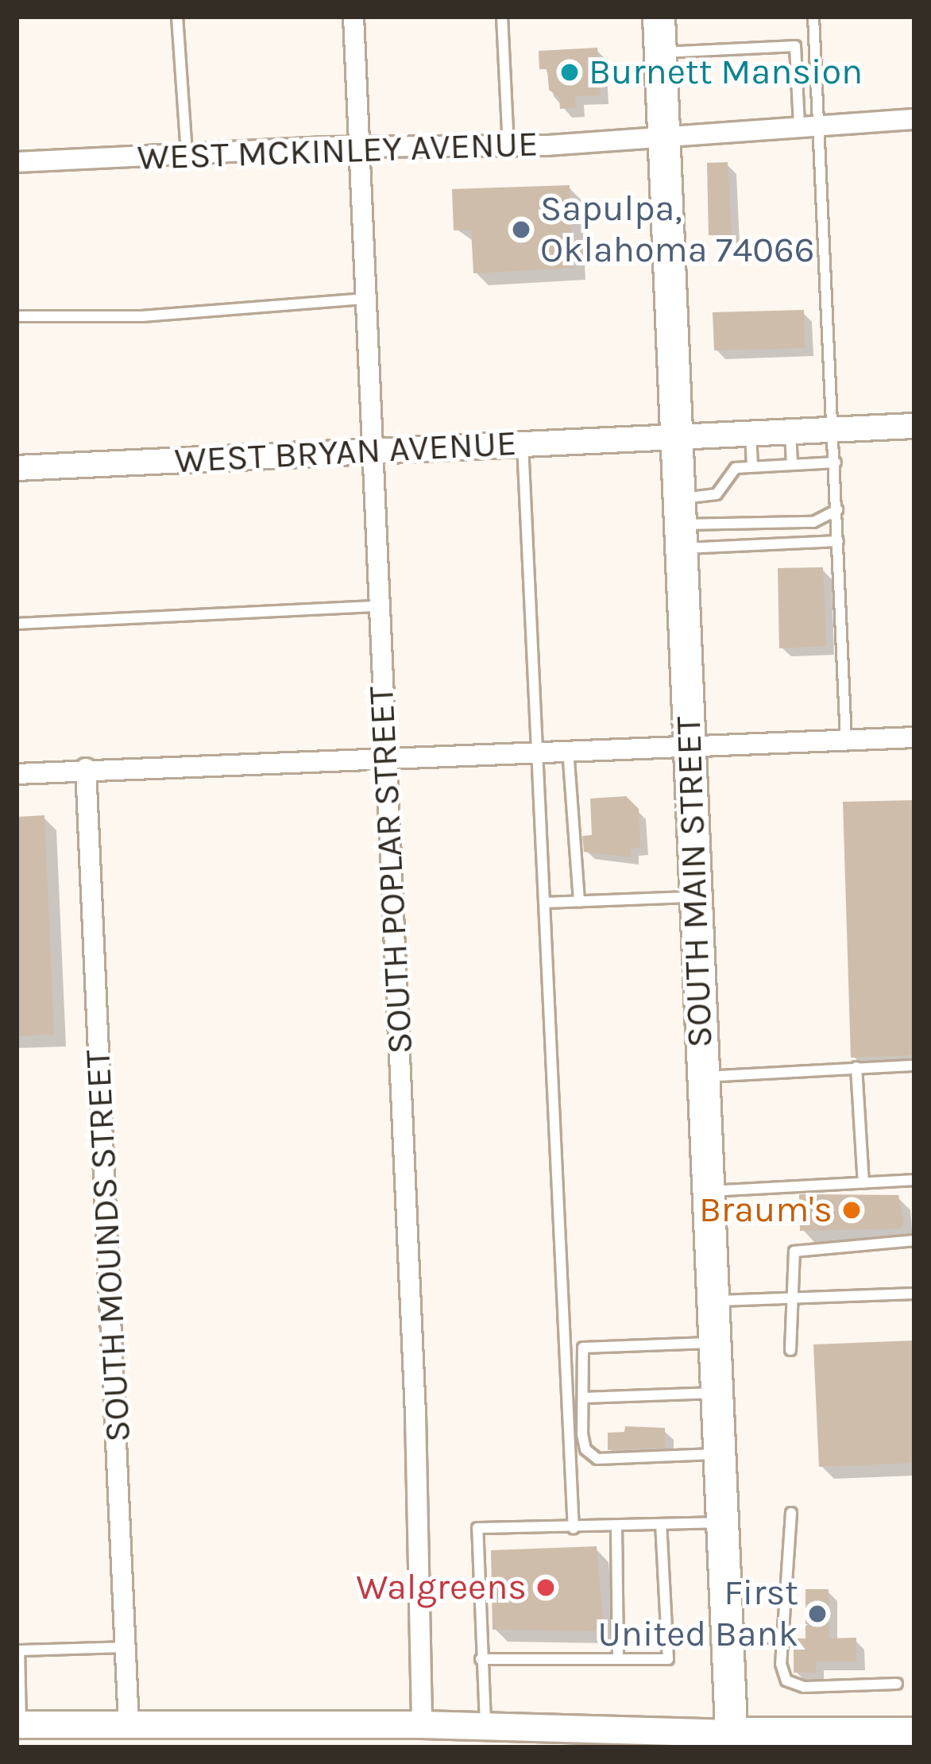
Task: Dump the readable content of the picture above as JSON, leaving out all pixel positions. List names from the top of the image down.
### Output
{
  "streets": {
    "main road": ["SOUTH MAIN STREET"],
    "street": [
      "WEST MCKINLEY AVENUE",
      "WEST BRYAN AVENUE",
      "SOUTH POPLAR STREET",
      "SOUTH MOUNDS STREET"
    ]
  },
  "crossings": [
    ["WEST MCKINLEY AVENUE", "SOUTH POPLAR STREET"],
    ["WEST MCKINLEY AVENUE", "SOUTH MAIN STREET"],
    ["WEST BRYAN AVENUE", "SOUTH POPLAR STREET"],
    ["WEST BRYAN AVENUE", "SOUTH MAIN STREET"]
  ],
  "places": [
    "Burnett Mansion",
    "Sapulpa, Oklahoma 74066",
    "Braum's",
    "Walgreens",
    "First United Bank"
  ]
}
